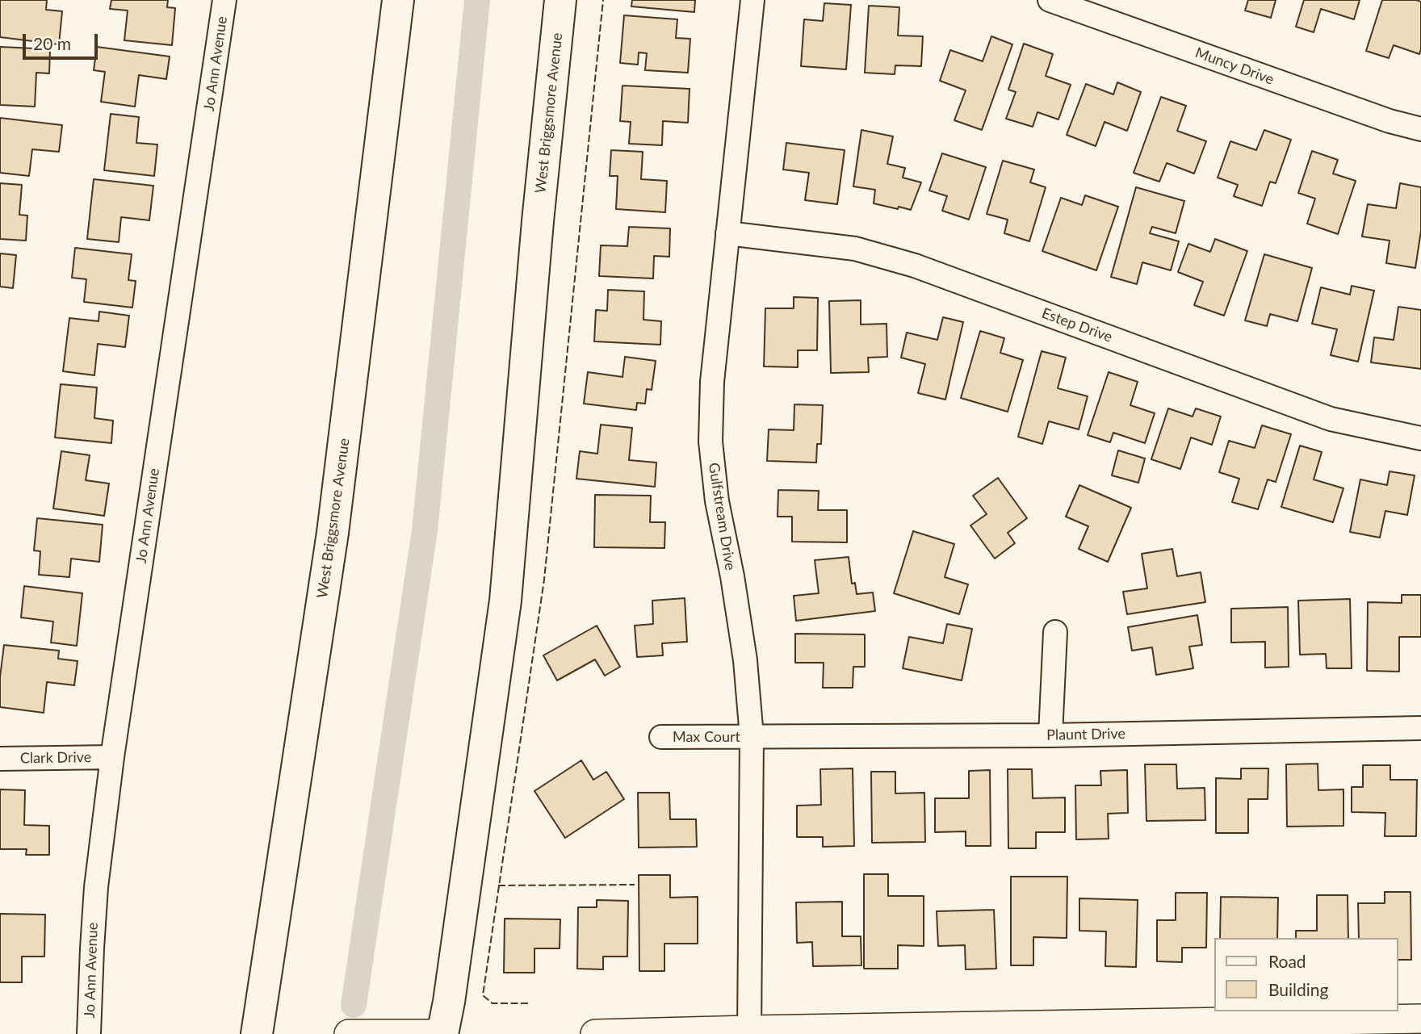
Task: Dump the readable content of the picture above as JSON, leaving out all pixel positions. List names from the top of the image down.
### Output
{
  "streets": {
    "main road": ["West Briggsmore Avenue"],
    "street": [
      "Jo Ann Avenue",
      "Muncy Drive",
      "Estep Drive",
      "Gulfstream Drive",
      "Plaunt Drive",
      "Max Court",
      "Clark Drive"
    ]
  },
  "crossings": [
    ["Jo Ann Avenue", "Clark Drive"],
    ["Estep Drive", "Gulfstream Drive"],
    ["Gulfstream Drive", "Plaunt Drive"],
    ["Gulfstream Drive", "Max Court"],
    ["Plaunt Drive", "Max Court"]
  ],
  "legend": ["Road", "Building"],
  "scale_bar": "20 m"
}
